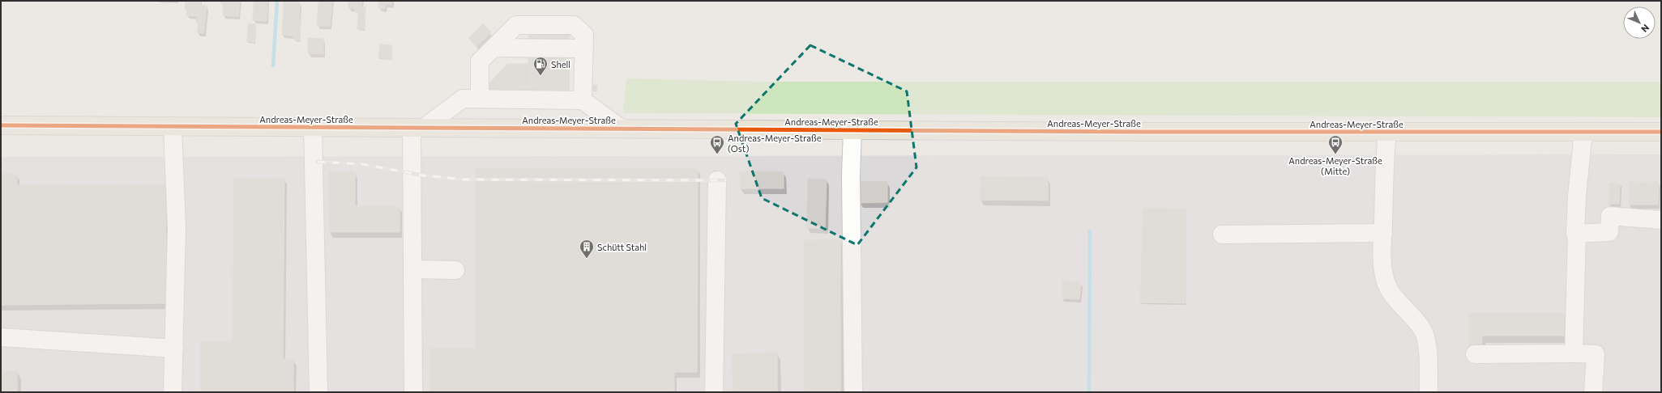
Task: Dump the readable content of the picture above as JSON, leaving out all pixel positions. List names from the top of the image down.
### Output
{
  "streets": {
    "main road": ["Andreas-Meyer-Straße"]
  },
  "places": {
    "fuel station": ["Shell"],
    "bus stop": ["Andreas-Meyer-Straße (Ost)", "Andreas-Meyer-Straße (Mitte)"],
    "building": ["Schütt Stahl"]
  },
  "north": "bottom right"
}
